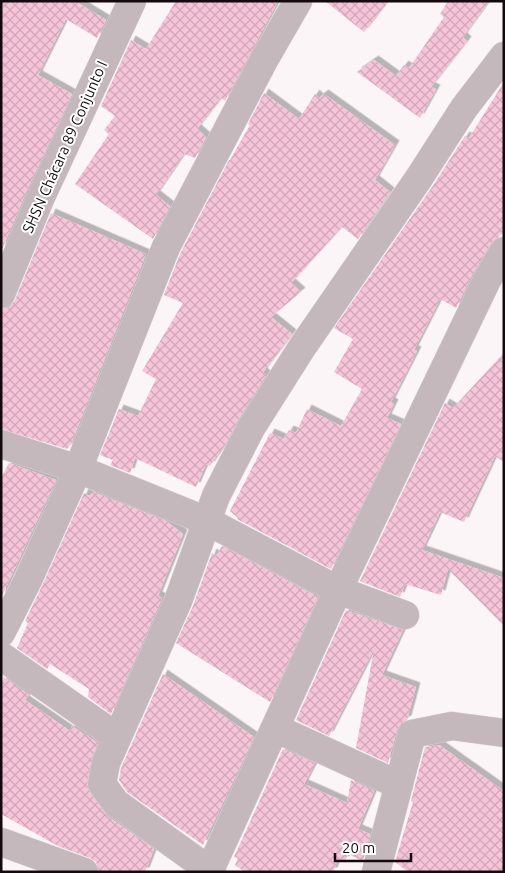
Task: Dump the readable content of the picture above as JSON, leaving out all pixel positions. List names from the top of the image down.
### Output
{
  "streets": {
    "street": ["SHSN Chácara 89 Conjunto I"]
  },
  "scale_bar": "20 m"
}
